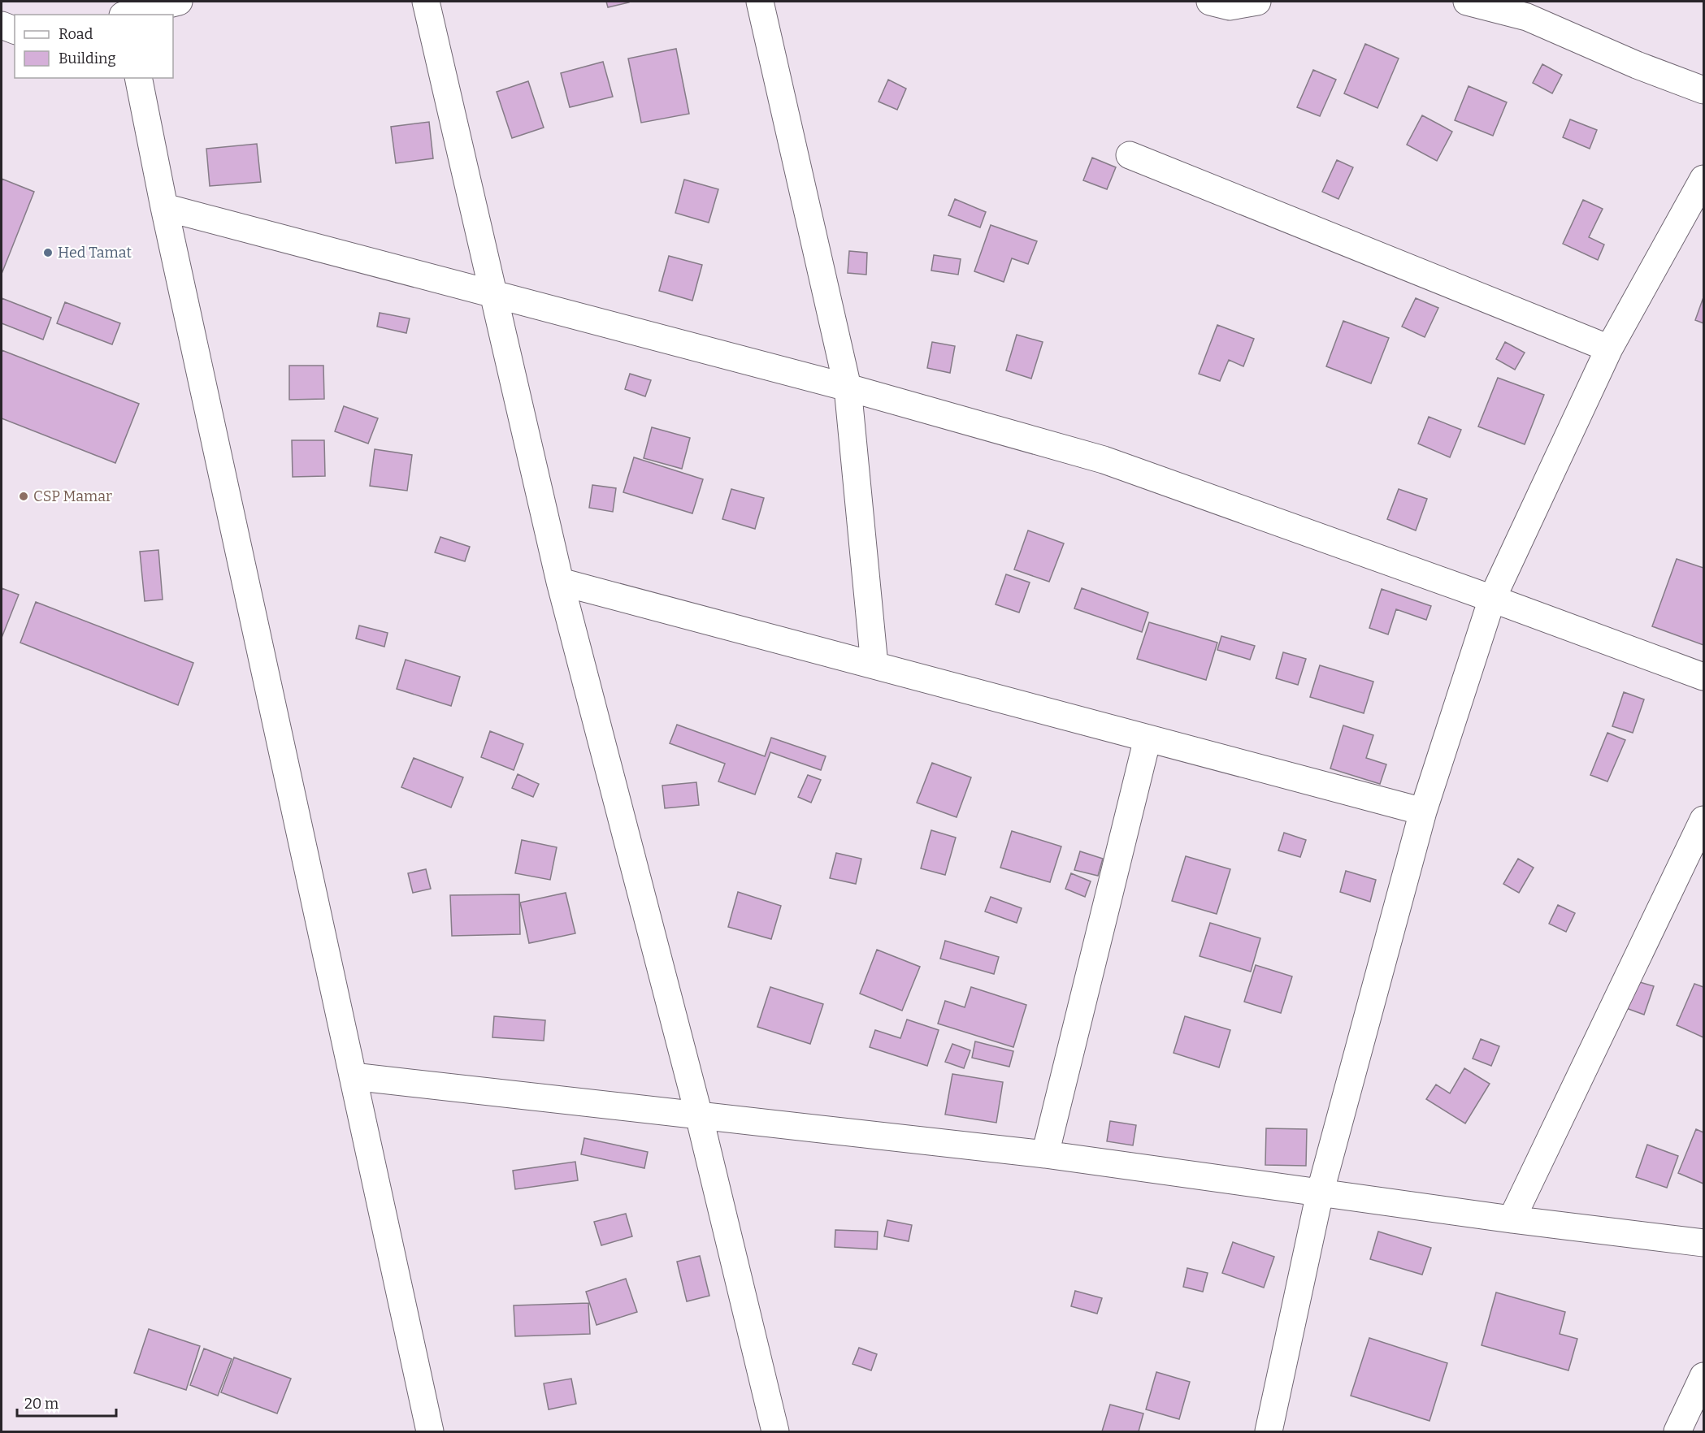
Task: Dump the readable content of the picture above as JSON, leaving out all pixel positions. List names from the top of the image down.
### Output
{
  "places": ["Hed Tamat", "CSP Mamar"],
  "legend": ["Road", "Building"],
  "scale_bar": "20 m"
}
